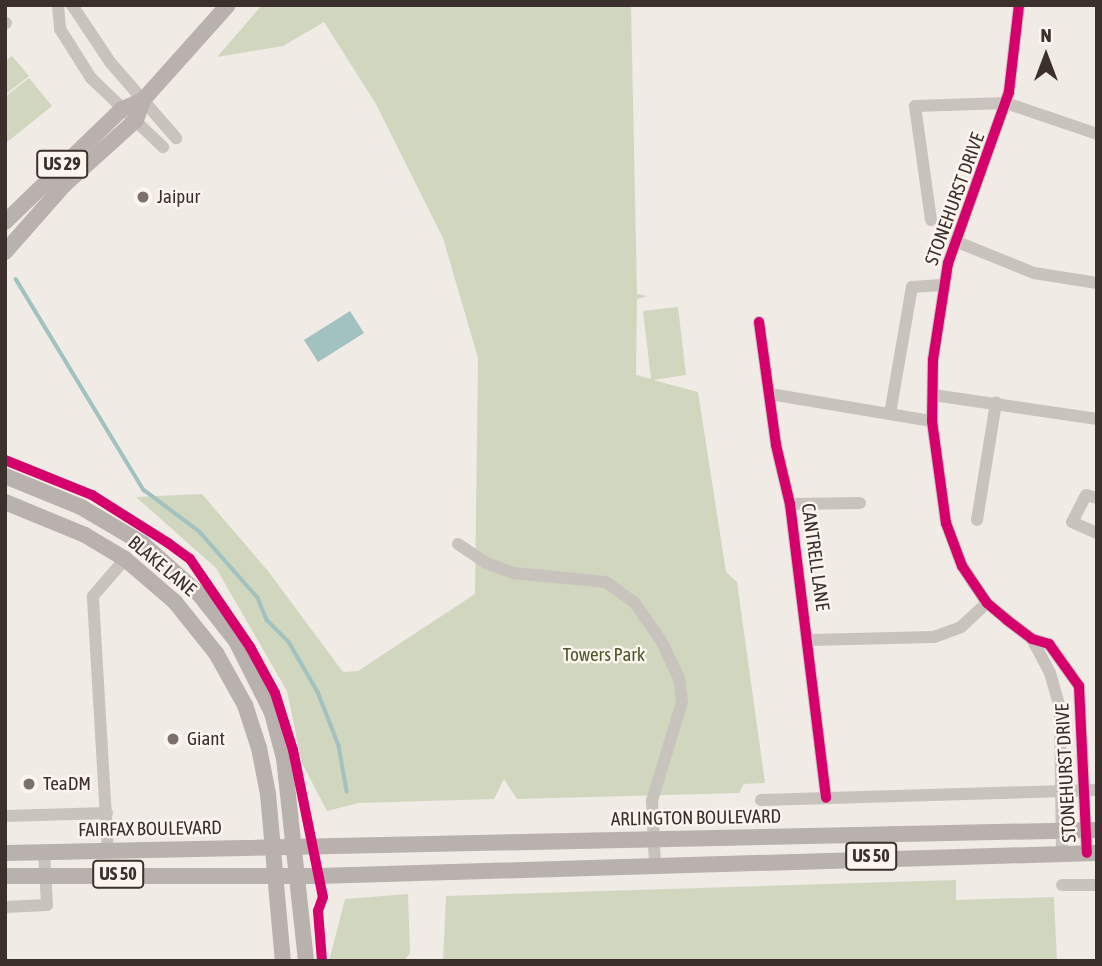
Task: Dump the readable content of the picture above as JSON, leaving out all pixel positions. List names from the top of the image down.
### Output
{
  "streets": {
    "main road": [
      "US 29",
      "BLAKE LANE",
      "ARLINGTON BOULEVARD",
      "FAIRFAX BOULEVARD",
      "US 50"
    ],
    "street": ["STONEHURST DRIVE", "CANTRELL LANE"]
  },
  "crossings": [
    ["STONEHURST DRIVE", "ARLINGTON BOULEVARD"],
    ["STONEHURST DRIVE", "US 50"],
    ["BLAKE LANE", "ARLINGTON BOULEVARD"],
    ["BLAKE LANE", "FAIRFAX BOULEVARD"],
    ["BLAKE LANE", "US 50"],
    ["ARLINGTON BOULEVARD", "FAIRFAX BOULEVARD"]
  ],
  "parks": ["Towers Park"],
  "places": ["Jaipur", "Giant", "TeaDM"],
  "north": "top"
}
